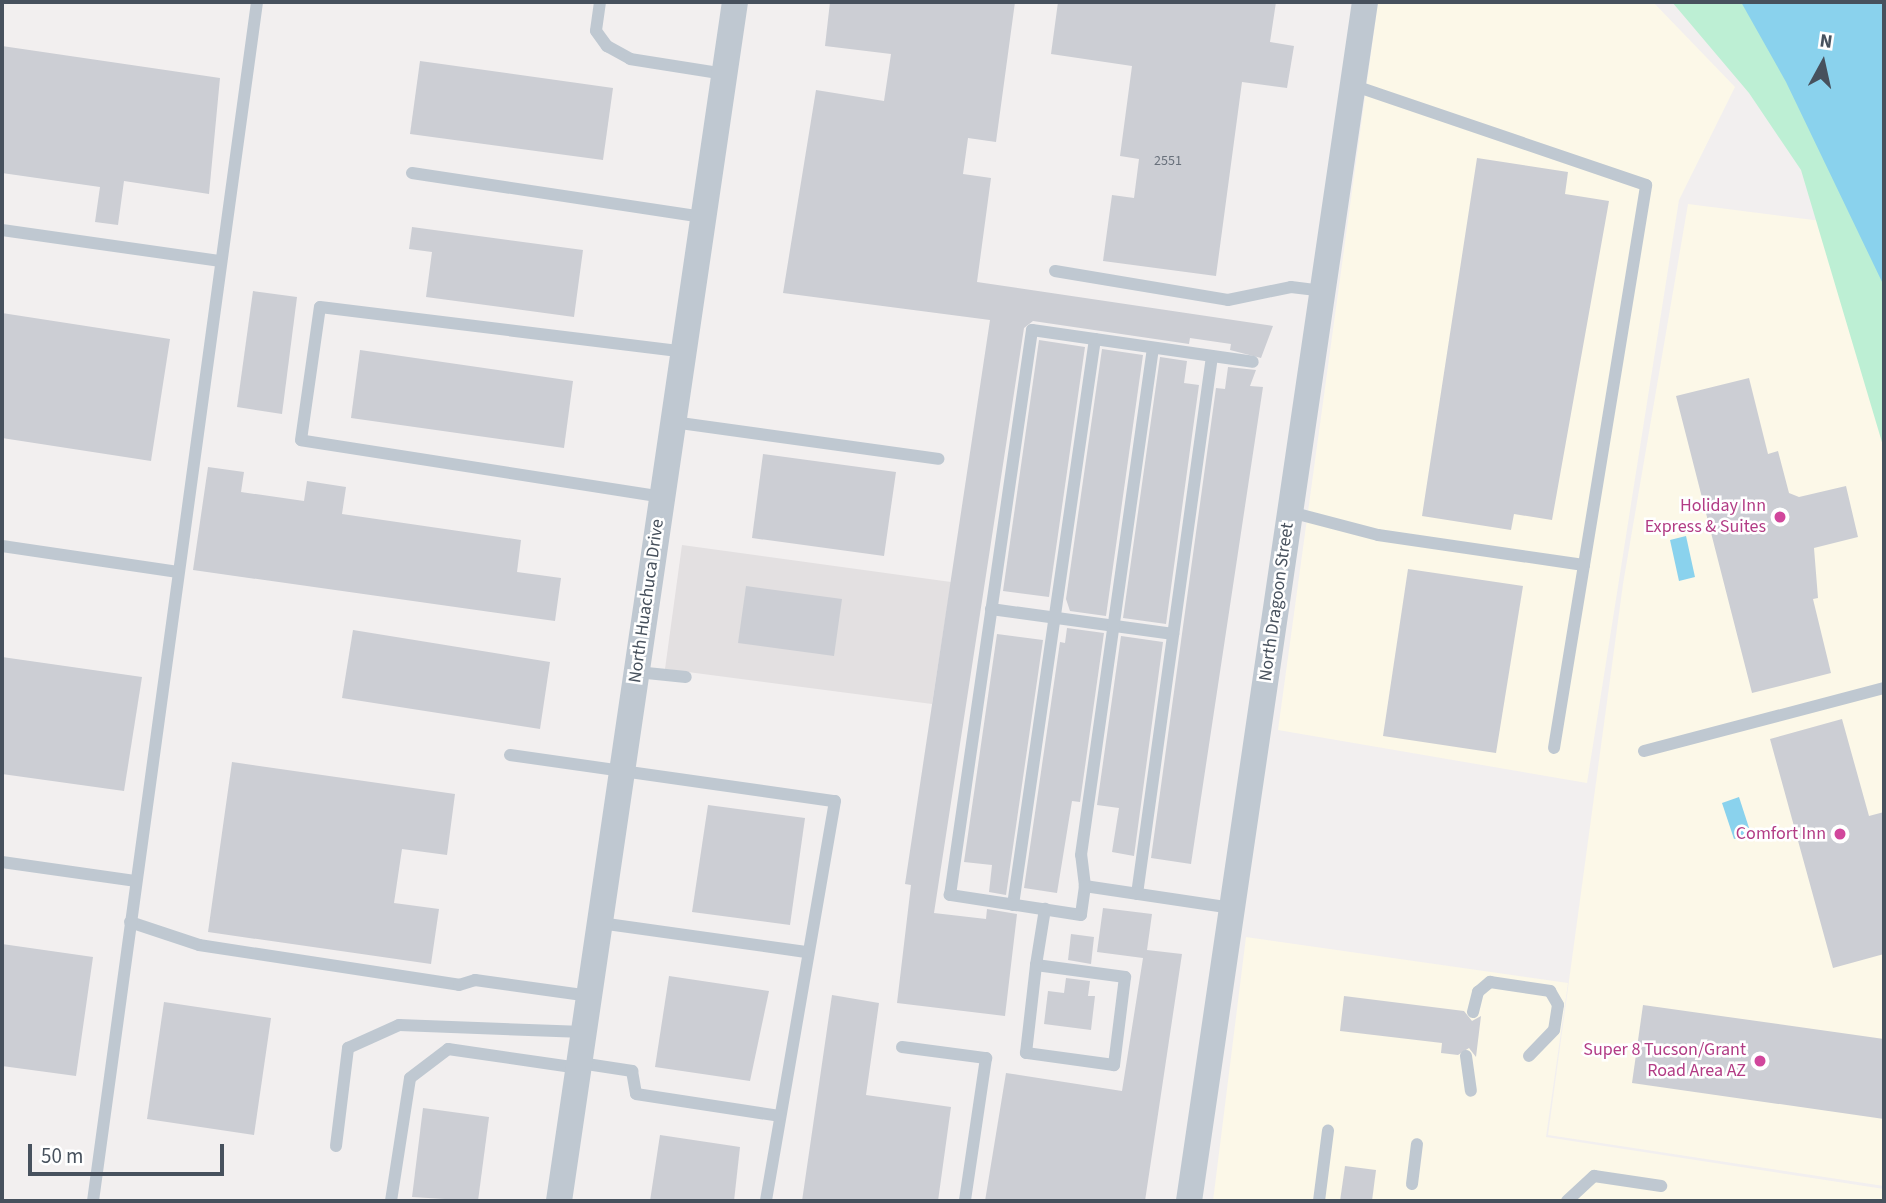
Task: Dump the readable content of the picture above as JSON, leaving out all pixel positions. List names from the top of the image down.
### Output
{
  "streets": {
    "street": ["North Huachuca Drive", "North Dragoon Street"]
  },
  "places": ["Holiday Inn Express & Suites", "Comfort Inn", "Super 8 Tucson/Grant Road Area AZ"],
  "house_numbers": ["2551"],
  "scale_bar": "50 m",
  "north": "top"
}
